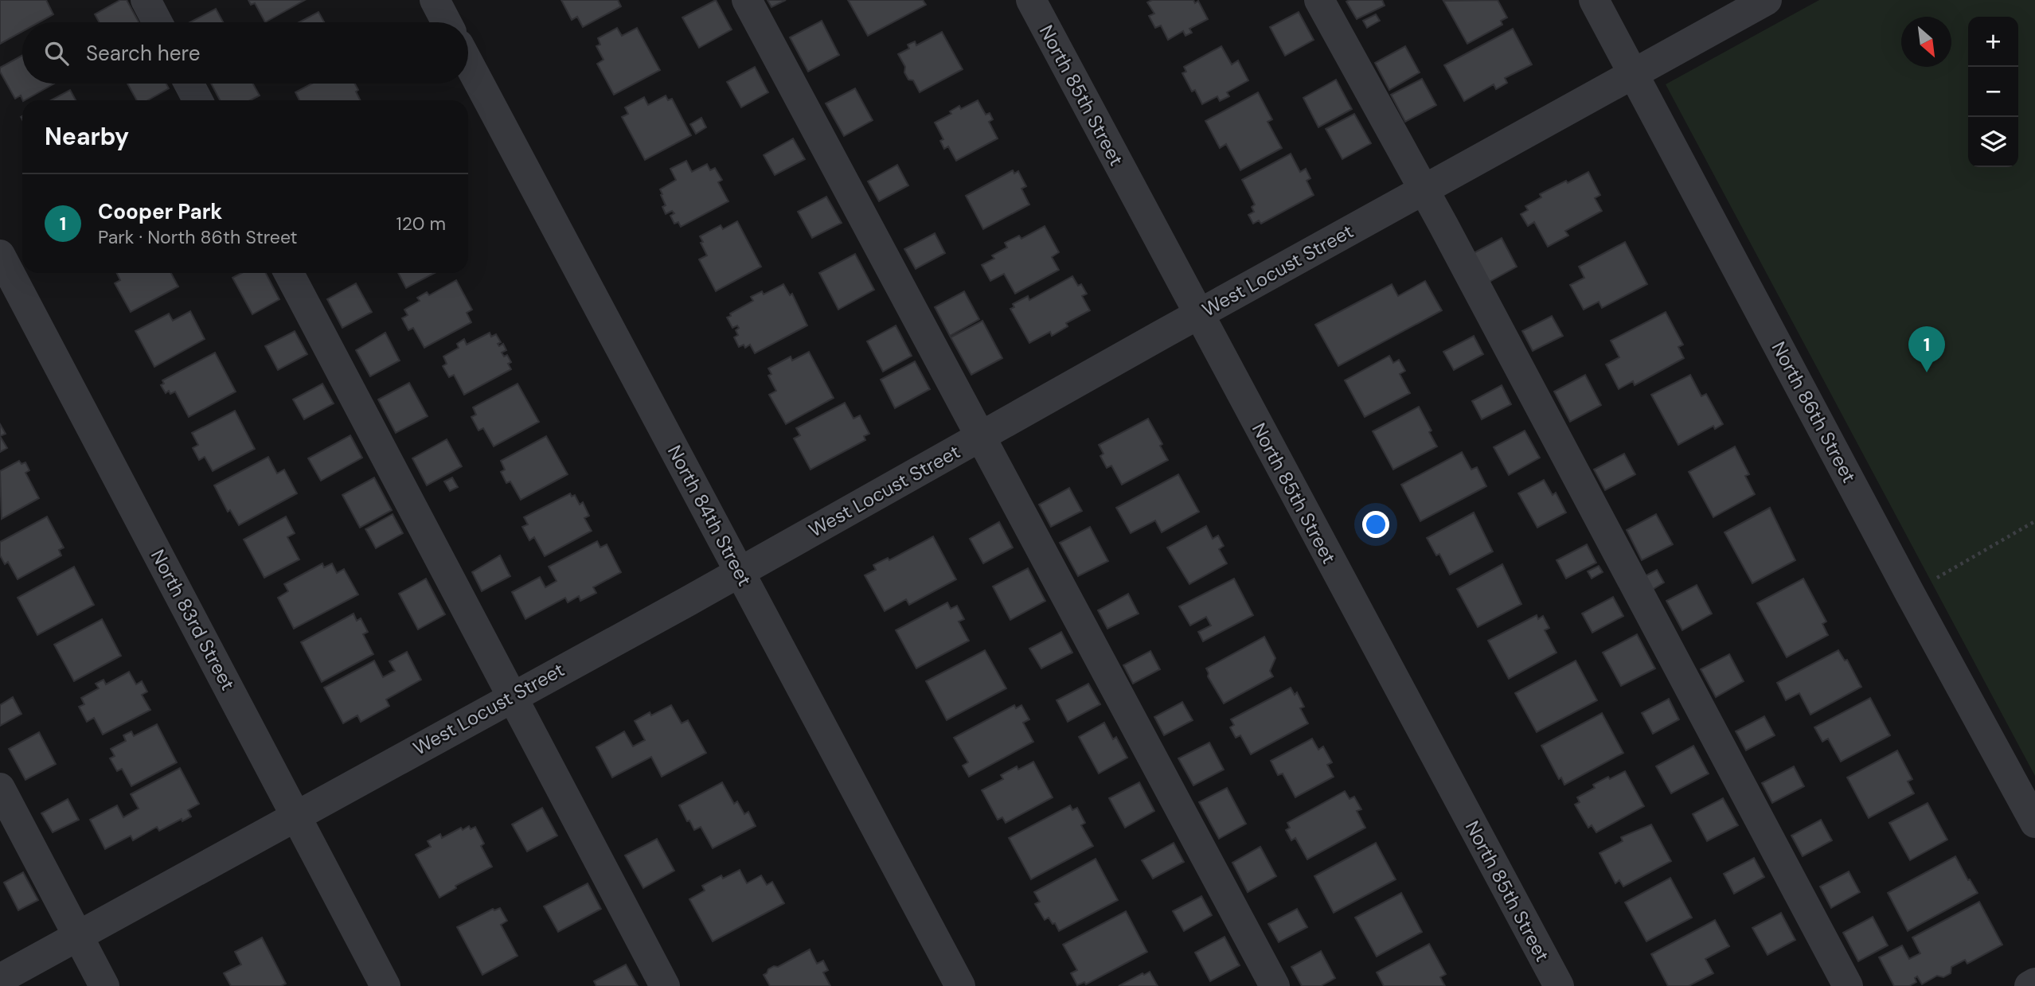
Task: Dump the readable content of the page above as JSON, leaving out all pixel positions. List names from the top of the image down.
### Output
{
  "streets": {
    "street": [
      "North 85th Street",
      "West Locust Street",
      "North 86th Street",
      "North 84th Street",
      "North 83rd Street"
    ]
  },
  "crossings": [
    ["North 85th Street", "West Locust Street"],
    ["West Locust Street", "North 86th Street"],
    ["West Locust Street", "North 84th Street"],
    ["West Locust Street", "North 83rd Street"]
  ],
  "north": "bottom right",
  "page": {
    "map_buttons": ["+", "−"],
    "search": "Search here",
    "heading": "Nearby",
    "list": [
      {
        "mark": "1",
        "name": "Cooper Park",
        "note": "Park · North 86th Street",
        "value": "120 m"
      }
    ],
    "pins": "1"
  }
}
